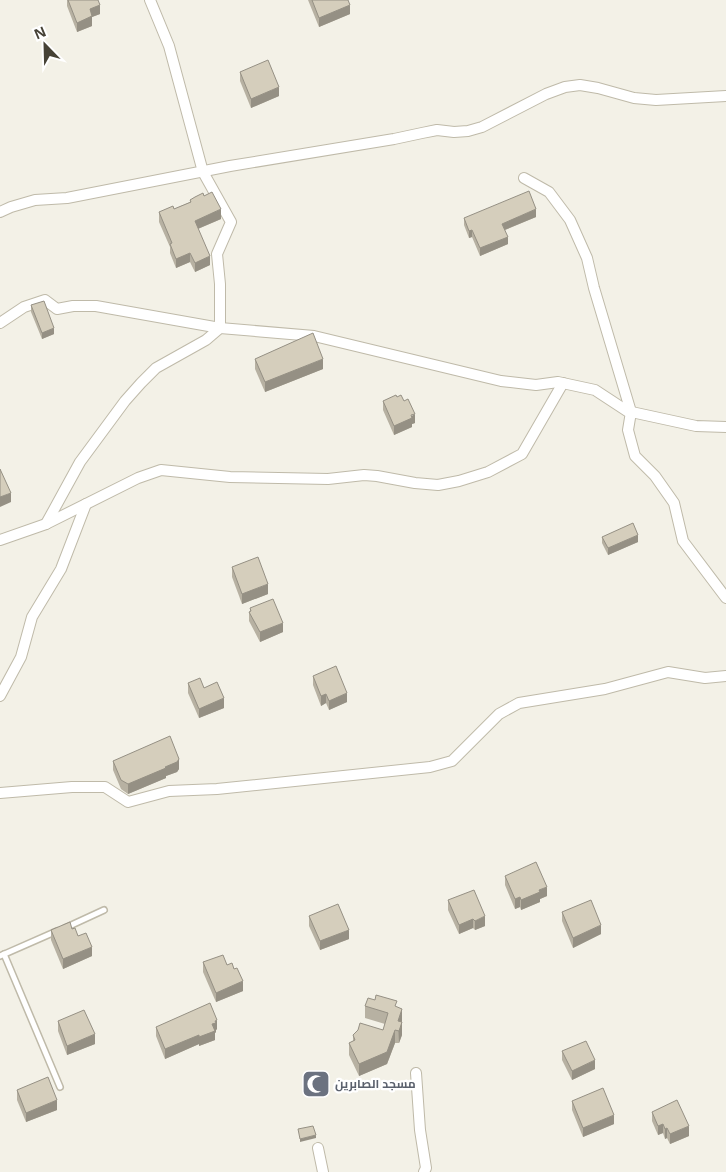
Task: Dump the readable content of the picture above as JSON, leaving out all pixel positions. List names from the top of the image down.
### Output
{
  "places": {
    "mosque": ["مسجد الصابرين"]
  },
  "north": "top left"
}
